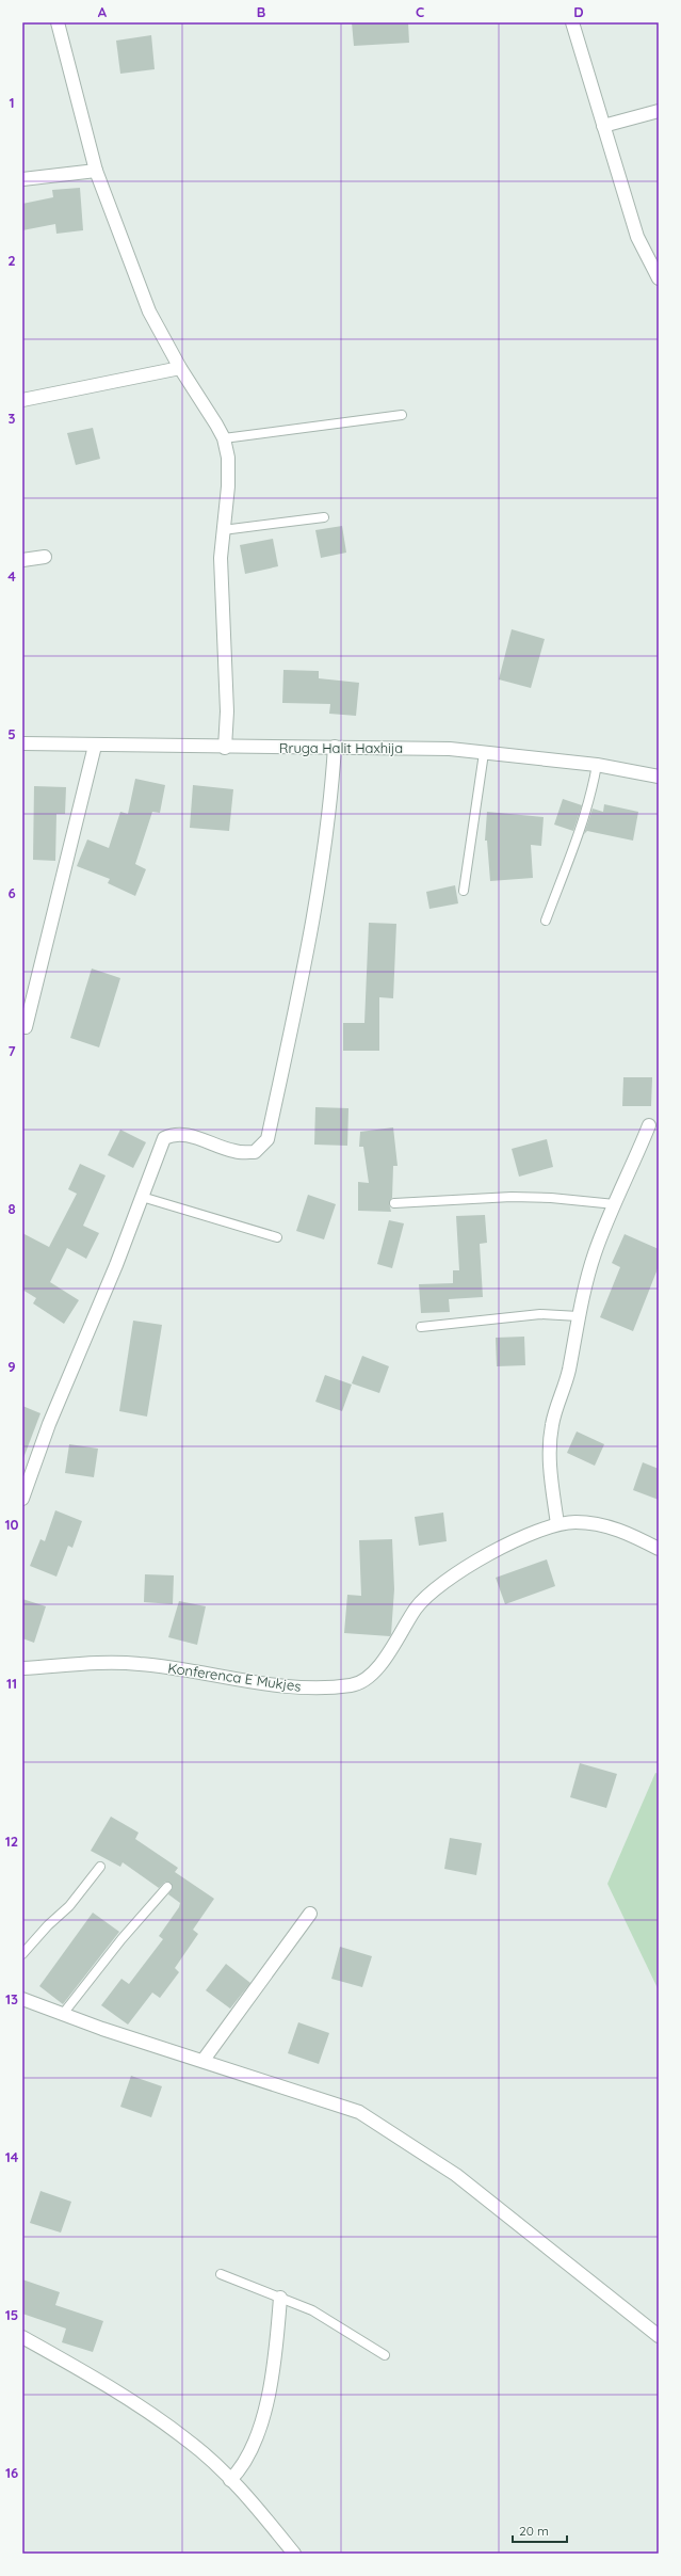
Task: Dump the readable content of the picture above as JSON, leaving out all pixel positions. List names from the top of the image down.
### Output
{
  "streets": {
    "street": ["Rruga Halit Haxhija", "Konferenca E Mukjes"]
  },
  "scale_bar": "20 m",
  "grid": {
    "columns": [
      "A",
      "B",
      "C",
      "D"
    ],
    "rows": [
      "1",
      "2",
      "3",
      "4",
      "5",
      "6",
      "7",
      "8",
      "9",
      "10",
      "11",
      "12",
      "13",
      "14",
      "15",
      "16"
    ]
  }
}
